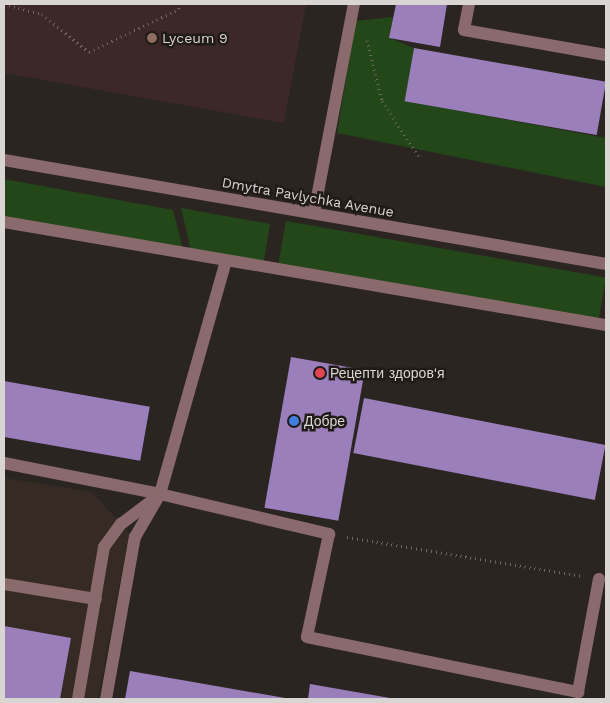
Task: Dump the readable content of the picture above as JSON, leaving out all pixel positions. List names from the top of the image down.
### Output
{
  "streets": {
    "street": ["Dmytra Pavlychka Avenue"]
  },
  "places": ["Lyceum 9", "Рецепти здоров'я", "Добре"]
}
